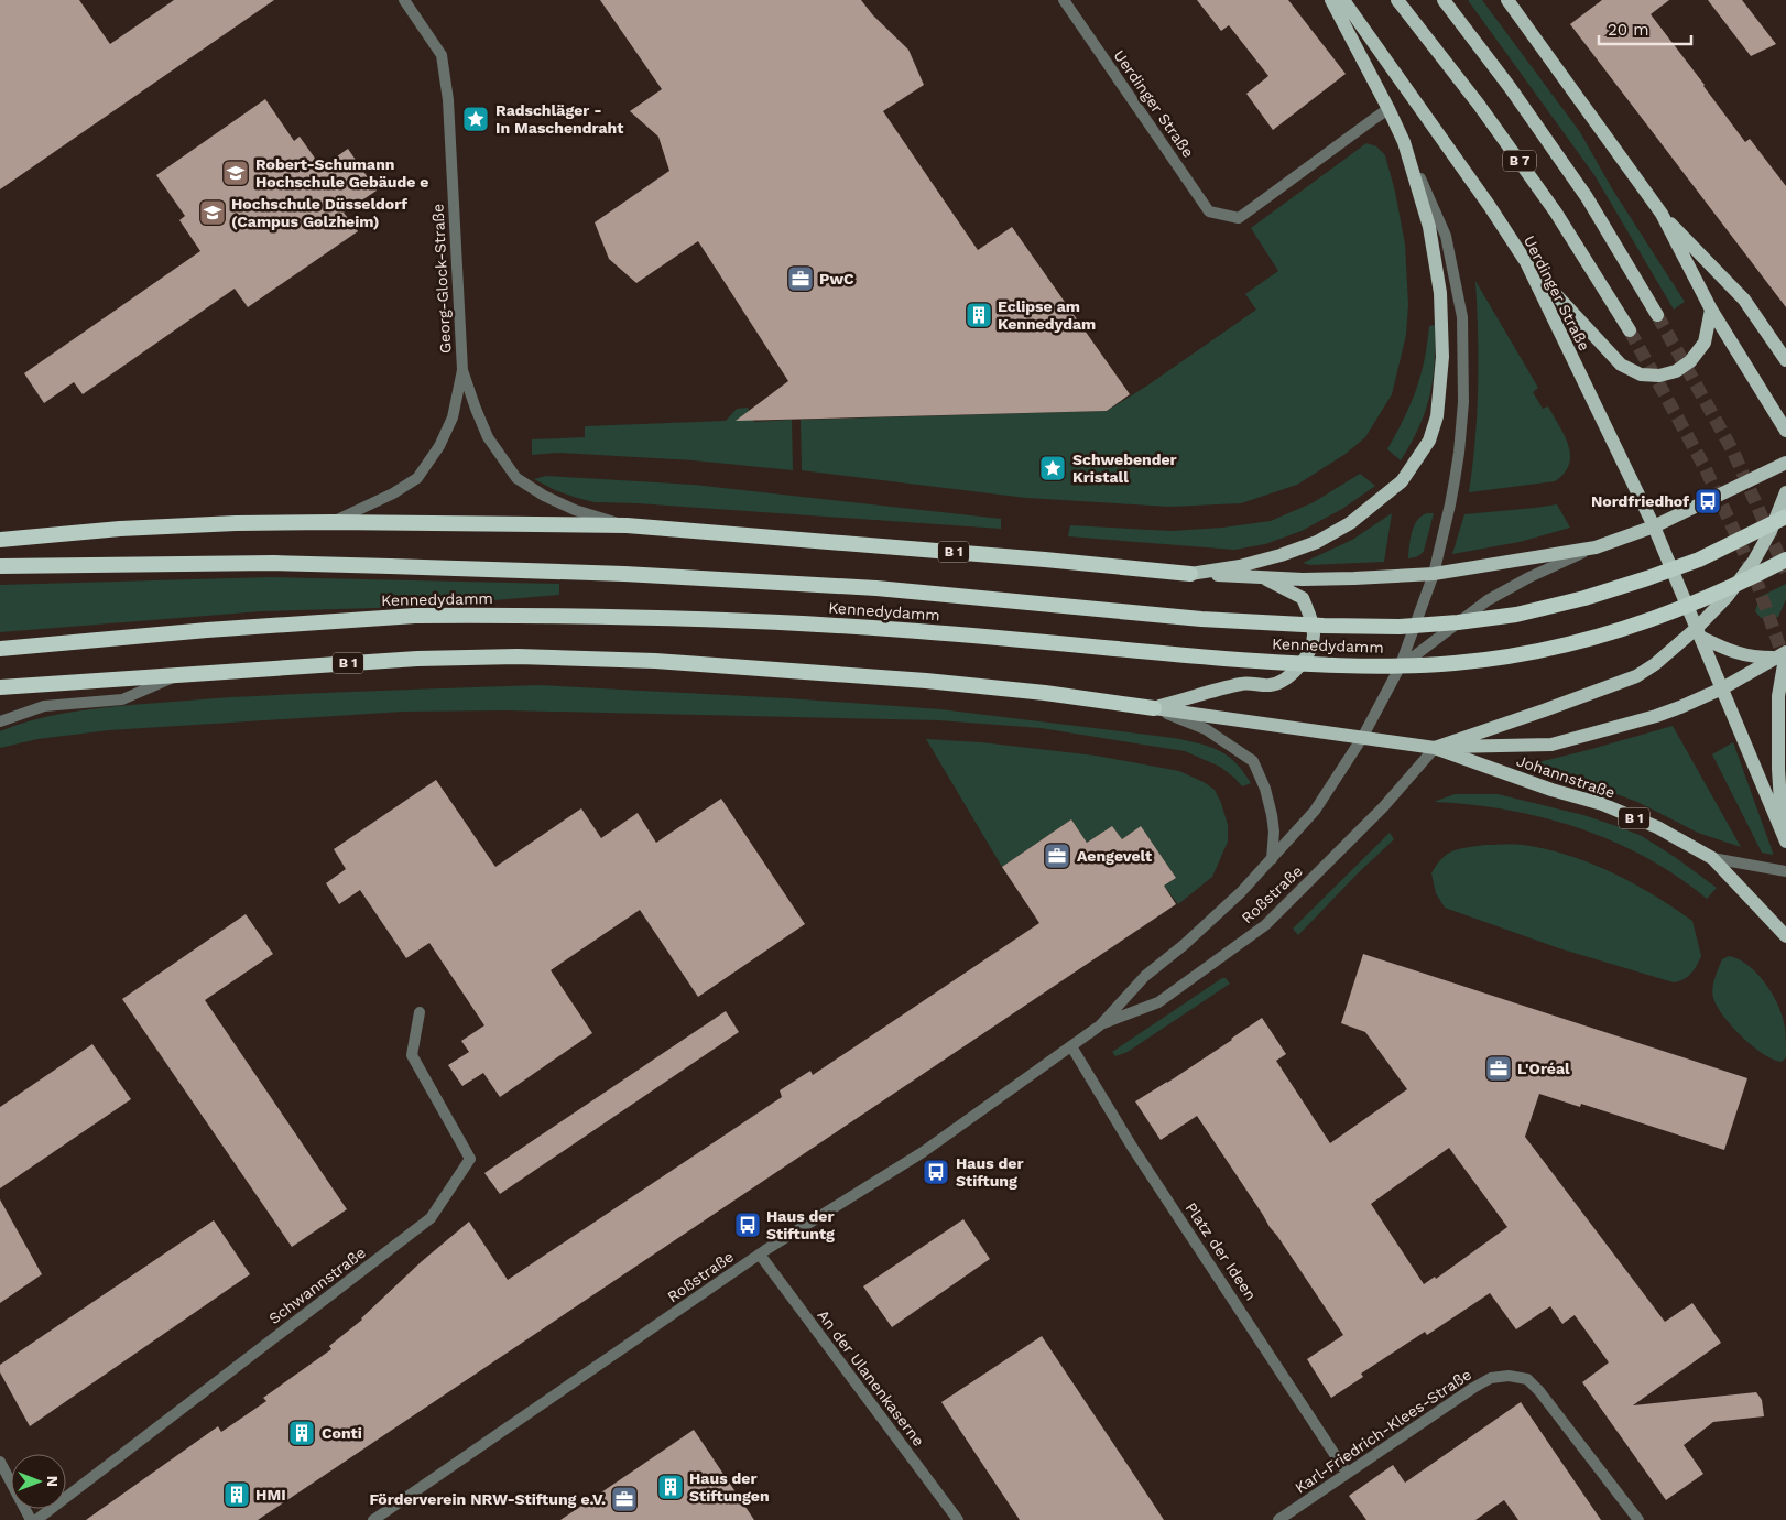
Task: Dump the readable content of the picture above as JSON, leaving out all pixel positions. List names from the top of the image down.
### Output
{
  "streets": {
    "highway": ["B 1", "Kennedydamm"],
    "main road": ["Uerdinger Straße", "B 7", "Johannstraße"],
    "street": [
      "Georg-Glock-Straße",
      "Roßstraße",
      "Platz der Ideen",
      "Schwannstraße",
      "An der Ulanenkaserne",
      "Karl-Friedrich-Klees-Straße"
    ]
  },
  "crossings": [
    ["Uerdinger Straße", "B 1"],
    ["Georg-Glock-Straße", "B 1"],
    ["B 1", "Johannstraße"],
    ["B 1", "Roßstraße"],
    ["Johannstraße", "Roßstraße"],
    ["Roßstraße", "Platz der Ideen"],
    ["Roßstraße", "An der Ulanenkaserne"],
    ["Platz der Ideen", "Karl-Friedrich-Klees-Straße"]
  ],
  "places": {
    "place": ["Radschläger - In Maschendraht", "Schwebender Kristall"],
    "school or university": ["Robert-Schumann Hochschule Gebäude e", "Hochschule Düsseldorf (Campus Golzheim)"],
    "office": [
      "PwC",
      "Aengevelt",
      "L'Oréal",
      "Förderverein NRW-Stiftung e.V."
    ],
    "building": [
      "Eclipse am Kennedydam",
      "Conti",
      "Haus der Stiftungen",
      "HMI"
    ],
    "bus stop": ["Nordfriedhof", "Haus der Stiftung", "Haus der Stiftuntg"]
  },
  "scale_bar": "20 m",
  "north": "right"
}
